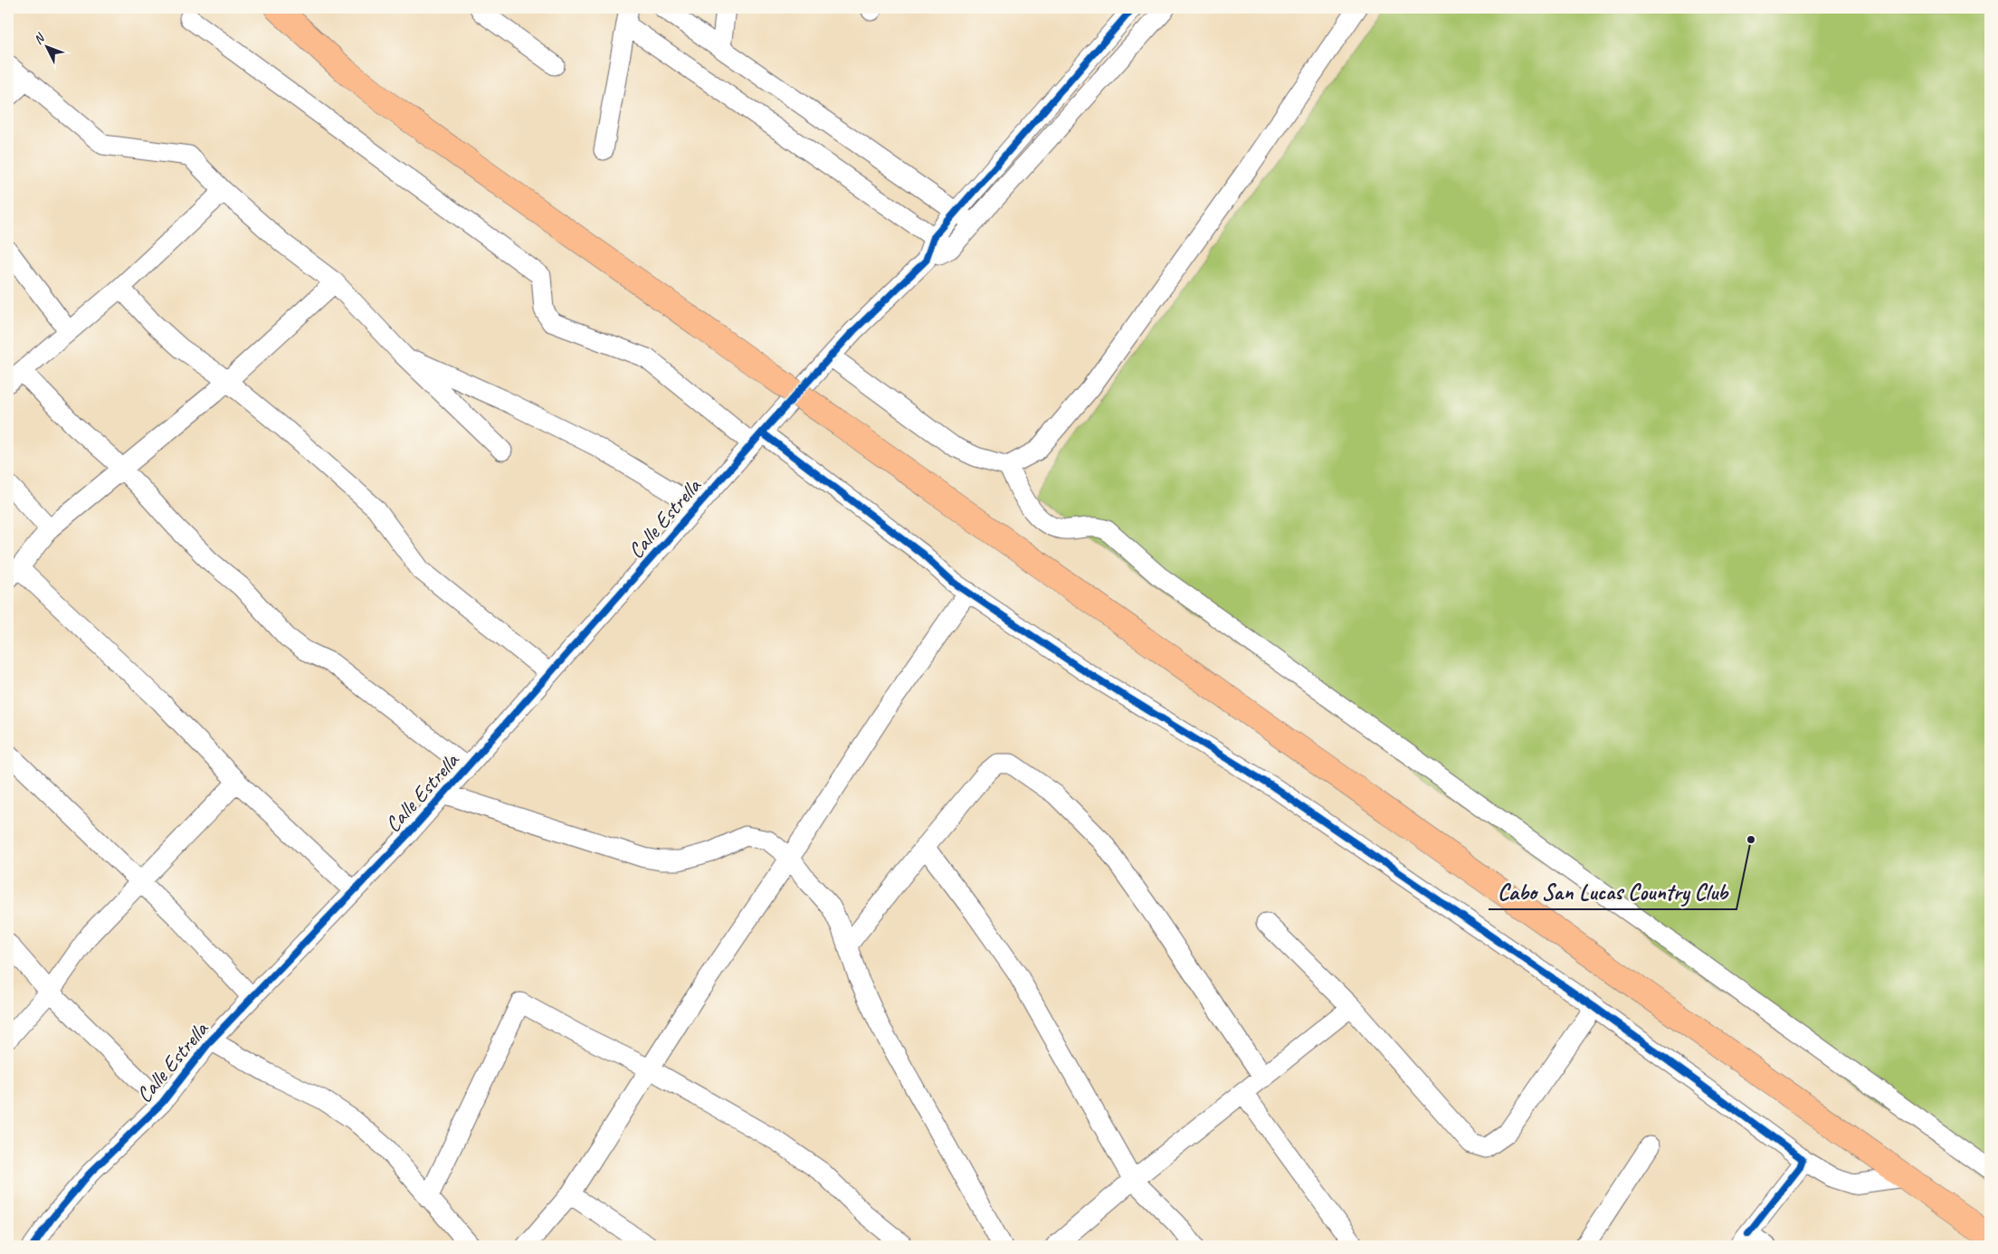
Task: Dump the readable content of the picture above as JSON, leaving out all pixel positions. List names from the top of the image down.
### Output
{
  "streets": {
    "street": ["Calle Estrella"]
  },
  "places": ["Cabo San Lucas Country Club"],
  "north": "top left"
}
